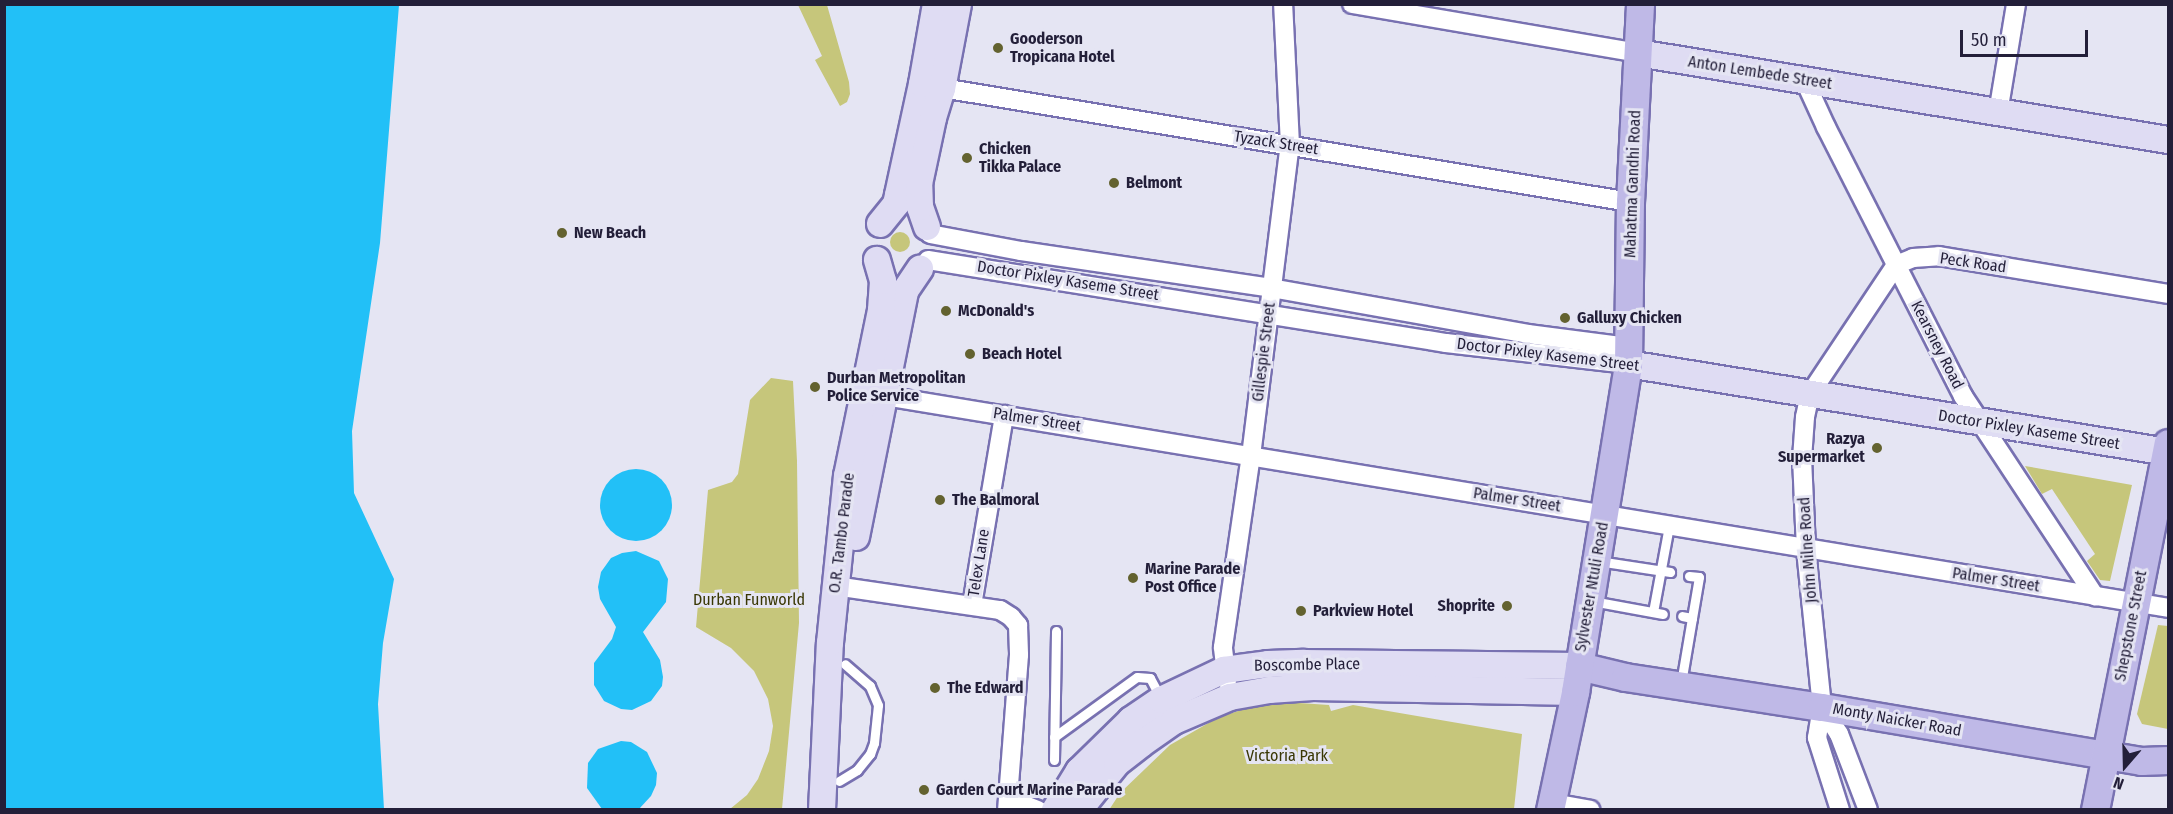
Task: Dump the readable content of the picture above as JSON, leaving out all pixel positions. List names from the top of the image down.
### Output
{
  "streets": {
    "main road": [
      "Anton Lembede Street",
      "Mahatma Gandhi Road",
      "Doctor Pixley Kaseme Street",
      "O.R. Tambo Parade",
      "Sylvester Ntuli Road",
      "Shepstone Street",
      "Boscombe Place",
      "Monty Naicker Road"
    ],
    "street": [
      "Tyzack Street",
      "Peck Road",
      "Kearsney Road",
      "Gillespie Street",
      "Palmer Street",
      "John Milne Road",
      "Telex Lane"
    ]
  },
  "crossings": [
    ["Anton Lembede Street", "Mahatma Gandhi Road"],
    ["Anton Lembede Street", "Kearsney Road"],
    ["Tyzack Street", "Mahatma Gandhi Road"],
    ["Tyzack Street", "Gillespie Street"],
    ["Tyzack Street", "O.R. Tambo Parade"],
    ["Mahatma Gandhi Road", "Doctor Pixley Kaseme Street"],
    ["Mahatma Gandhi Road", "Sylvester Ntuli Road"],
    ["Peck Road", "Kearsney Road"],
    ["Doctor Pixley Kaseme Street", "Kearsney Road"],
    ["Doctor Pixley Kaseme Street", "Gillespie Street"],
    ["Doctor Pixley Kaseme Street", "O.R. Tambo Parade"],
    ["Doctor Pixley Kaseme Street", "John Milne Road"],
    ["Doctor Pixley Kaseme Street", "Sylvester Ntuli Road"],
    ["Doctor Pixley Kaseme Street", "Shepstone Street"],
    ["Kearsney Road", "Palmer Street"],
    ["Gillespie Street", "Palmer Street"],
    ["Gillespie Street", "Boscombe Place"],
    ["Palmer Street", "O.R. Tambo Parade"],
    ["Palmer Street", "John Milne Road"],
    ["Palmer Street", "Telex Lane"],
    ["Palmer Street", "Sylvester Ntuli Road"],
    ["Palmer Street", "Shepstone Street"],
    ["John Milne Road", "Monty Naicker Road"],
    ["Sylvester Ntuli Road", "Boscombe Place"],
    ["Sylvester Ntuli Road", "Monty Naicker Road"],
    ["Shepstone Street", "Monty Naicker Road"],
    ["Boscombe Place", "Monty Naicker Road"]
  ],
  "parks": ["Durban Funworld", "Victoria Park"],
  "places": [
    "Gooderson Tropicana Hotel",
    "Chicken Tikka Palace",
    "Belmont",
    "New Beach",
    "McDonald's",
    "Galluxy Chicken",
    "Beach Hotel",
    "Durban Metropolitan Police Service",
    "Razya Supermarket",
    "The Balmoral",
    "Marine Parade Post Office",
    "Shoprite",
    "Parkview Hotel",
    "The Edward",
    "Garden Court Marine Parade"
  ],
  "scale_bar": "50 m",
  "north": "bottom"
}
